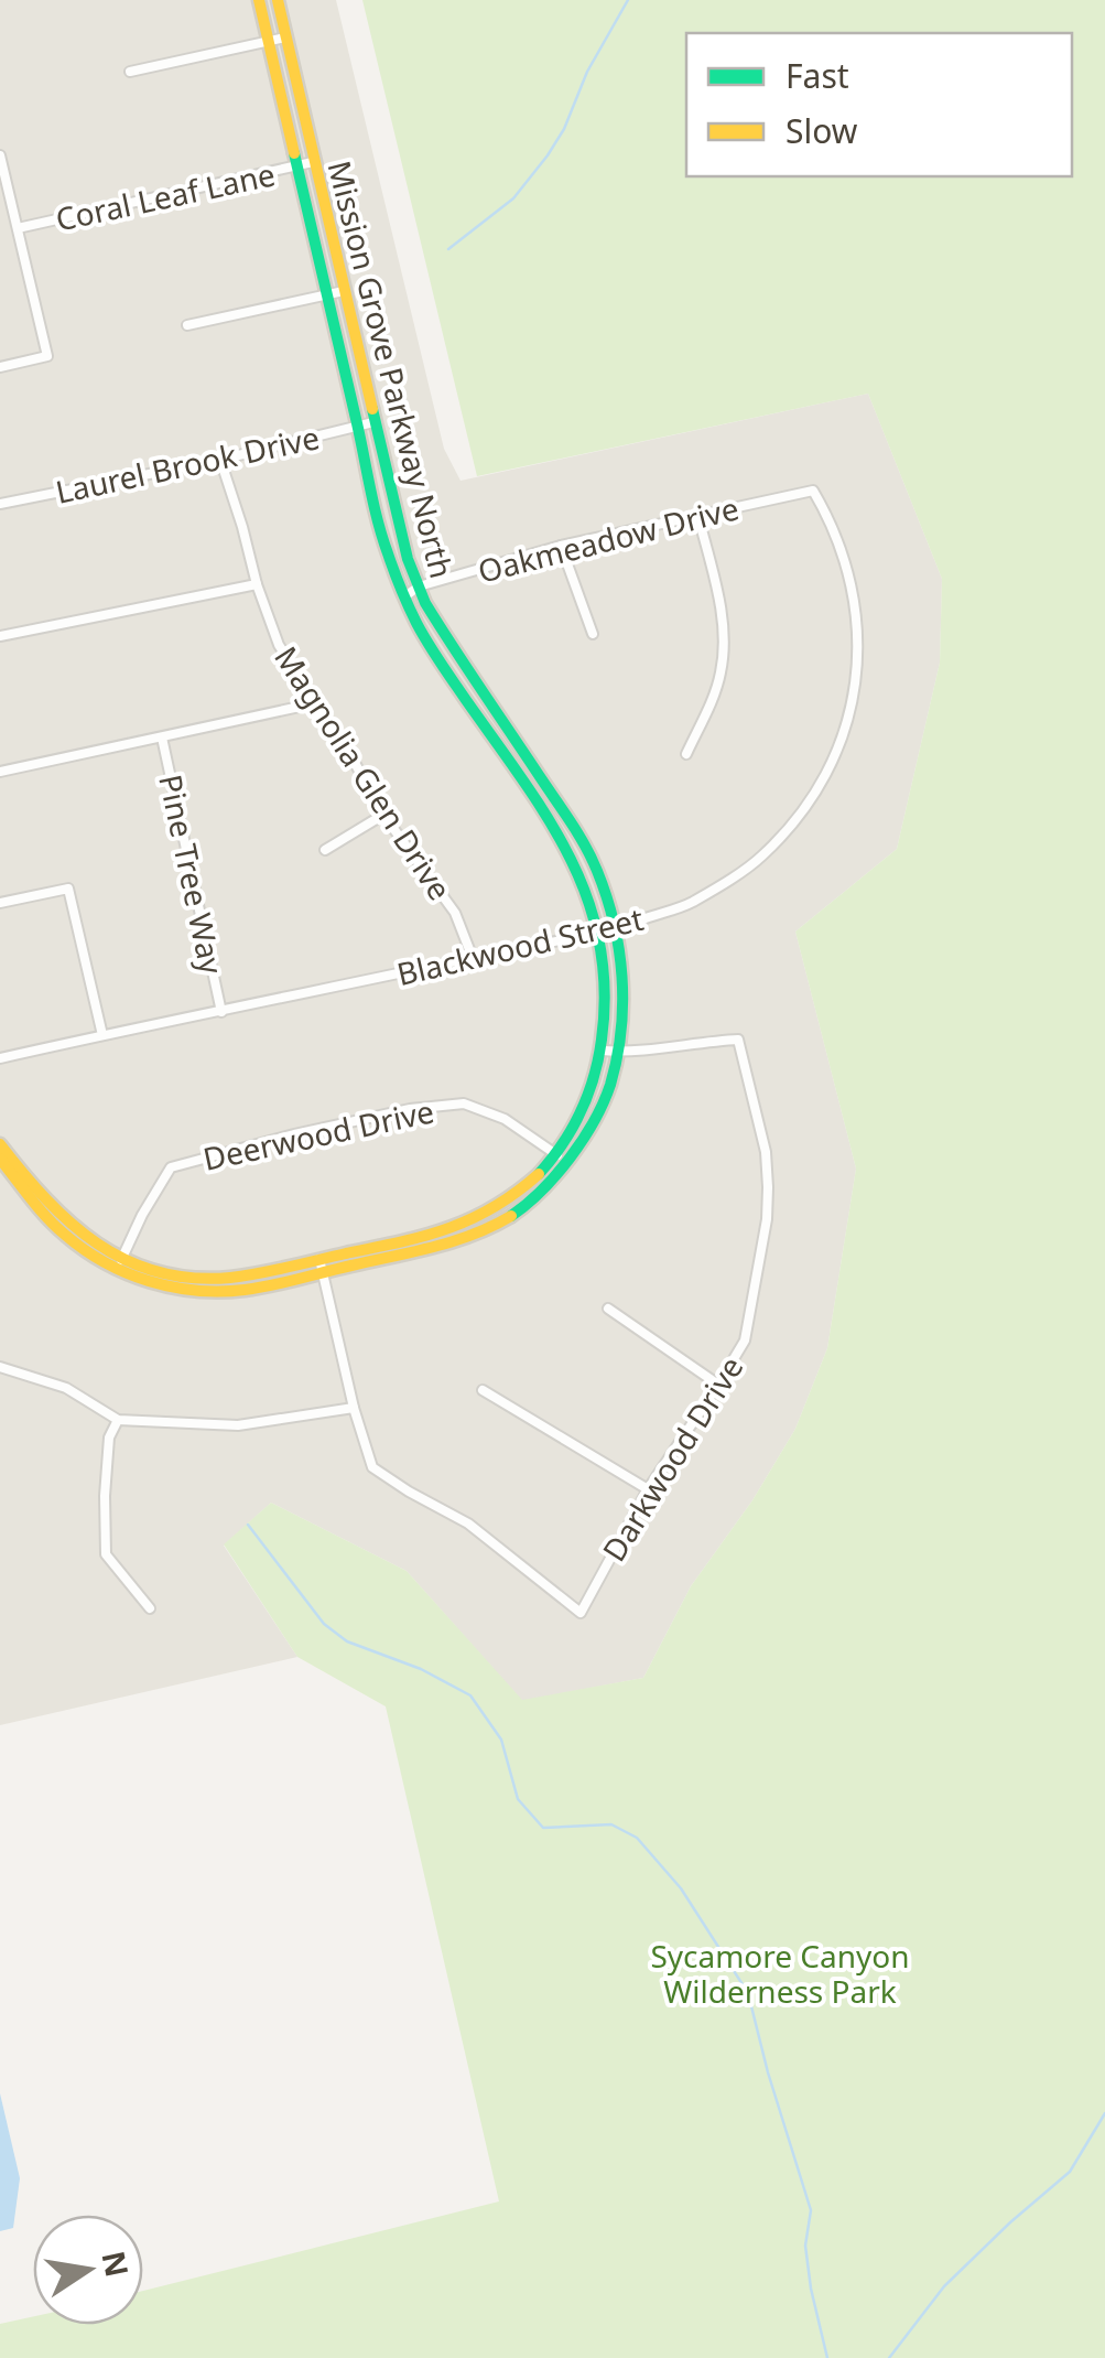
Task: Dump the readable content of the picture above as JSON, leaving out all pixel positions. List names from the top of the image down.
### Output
{
  "streets": {
    "street": [
      "Coral Leaf Lane",
      "Mission Grove Parkway North",
      "Laurel Brook Drive",
      "Oakmeadow Drive",
      "Magnolia Glen Drive",
      "Pine Tree Way",
      "Blackwood Street",
      "Deerwood Drive",
      "Darkwood Drive"
    ]
  },
  "crossings": [
    ["Coral Leaf Lane", "Mission Grove Parkway North"],
    ["Mission Grove Parkway North", "Laurel Brook Drive"],
    ["Mission Grove Parkway North", "Oakmeadow Drive"],
    ["Mission Grove Parkway North", "Blackwood Street"],
    ["Mission Grove Parkway North", "Deerwood Drive"],
    ["Mission Grove Parkway North", "Darkwood Drive"],
    ["Laurel Brook Drive", "Magnolia Glen Drive"],
    ["Oakmeadow Drive", "Blackwood Street"],
    ["Magnolia Glen Drive", "Blackwood Street"],
    ["Pine Tree Way", "Blackwood Street"]
  ],
  "parks": ["Sycamore Canyon Wilderness Park"],
  "legend": ["Fast", "Slow"],
  "north": "right"
}
